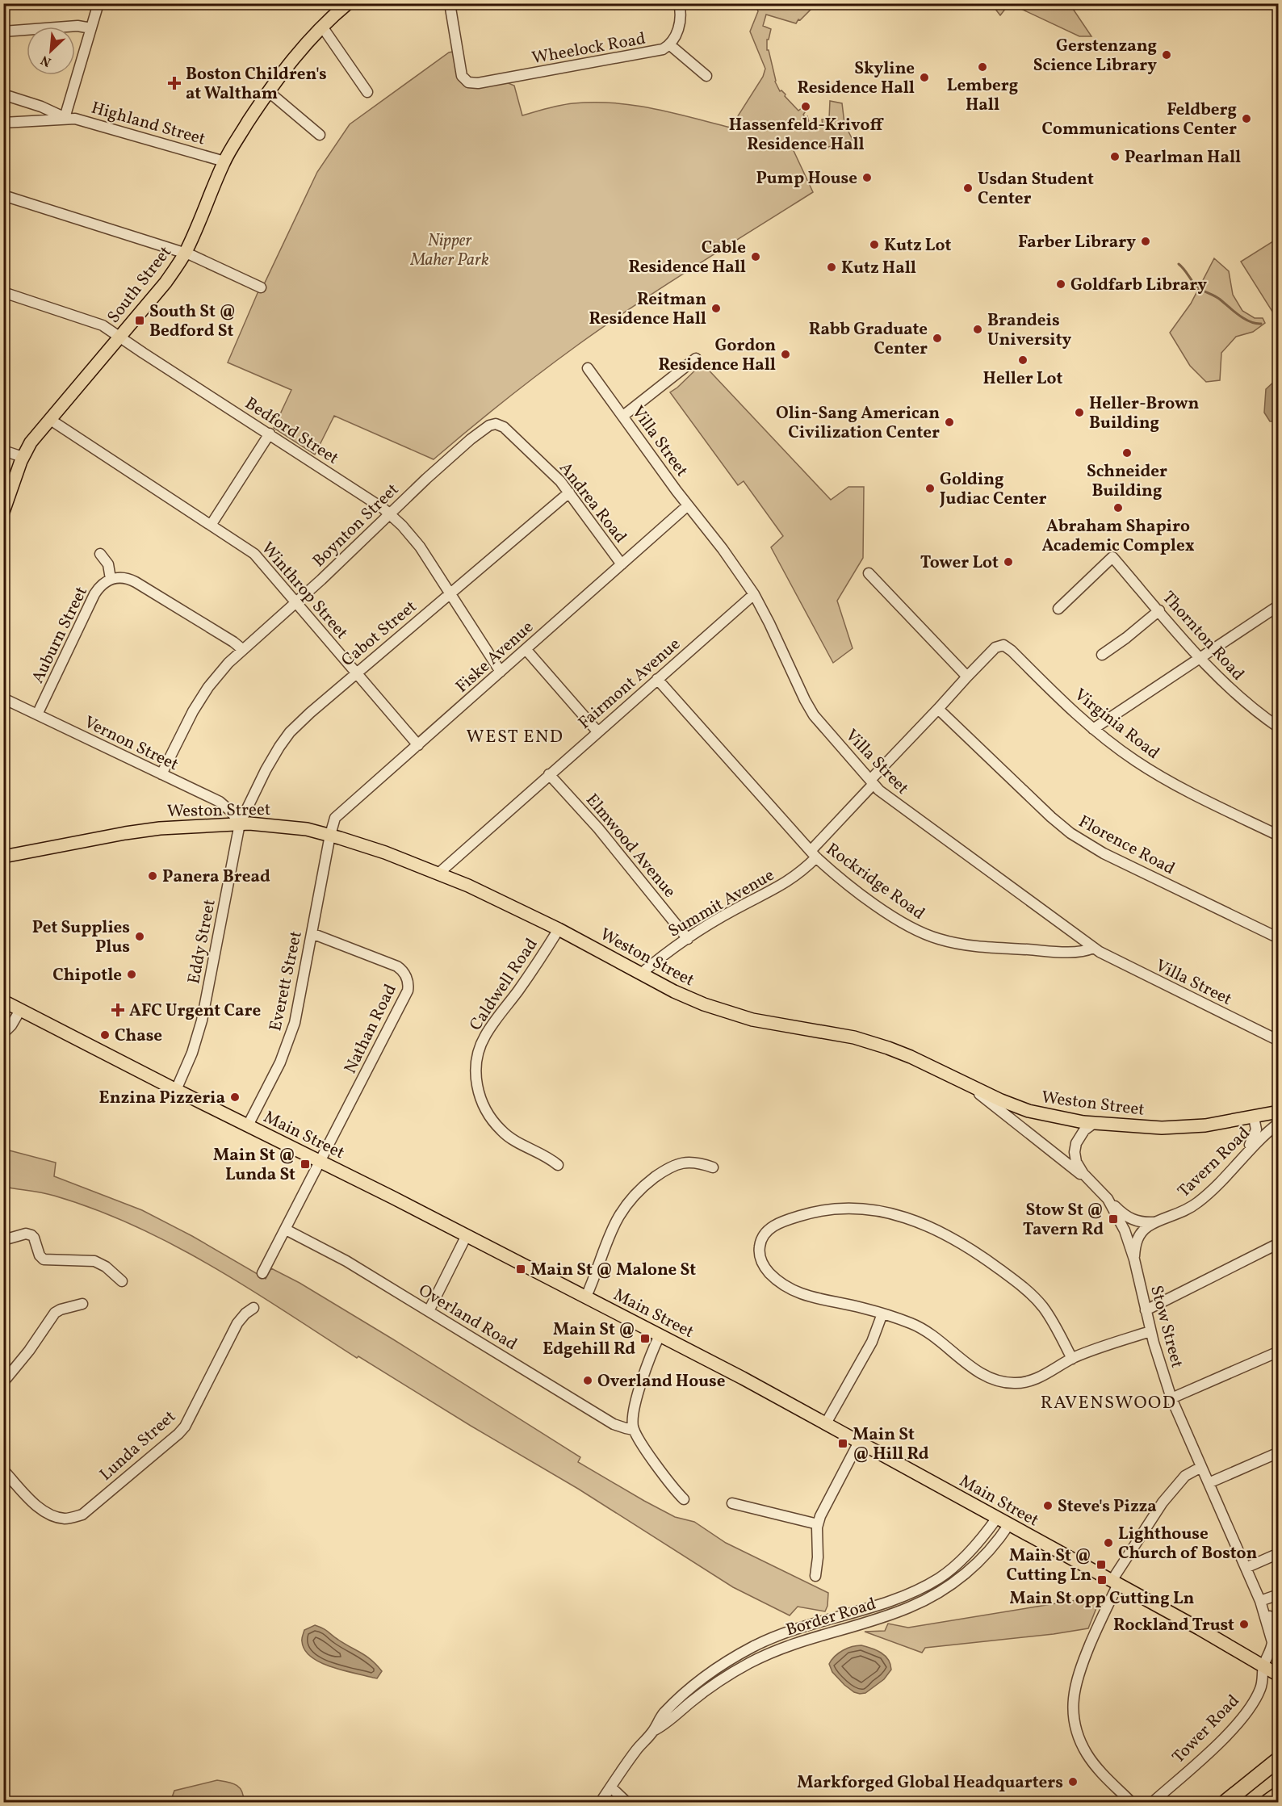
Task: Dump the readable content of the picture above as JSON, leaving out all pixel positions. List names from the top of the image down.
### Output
{
  "streets": {
    "main road": ["South Street", "Weston Street", "Main Street"],
    "street": [
      "Wheelock Road",
      "Highland Street",
      "Bedford Street",
      "Villa Street",
      "Andrea Road",
      "Boynton Street",
      "Winthrop Street",
      "Cabot Street",
      "Auburn Street",
      "Thornton Road",
      "Fiske Avenue",
      "Fairmont Avenue",
      "Virginia Road",
      "Vernon Street",
      "Florence Road",
      "Elmwood Avenue",
      "Rockridge Road",
      "Summit Avenue",
      "Eddy Street",
      "Everett Street",
      "Caldwell Road",
      "Nathan Road",
      "Tavern Road",
      "Overland Road",
      "Stow Street",
      "Lunda Street",
      "Border Road",
      "Tower Road"
    ]
  },
  "crossings": [
    ["Highland Street", "South Street"],
    ["South Street", "Bedford Street"],
    ["South Street", "Winthrop Street"],
    ["Bedford Street", "Boynton Street"],
    ["Bedford Street", "Cabot Street"],
    ["Bedford Street", "Fiske Avenue"],
    ["Villa Street", "Fiske Avenue"],
    ["Villa Street", "Fairmont Avenue"],
    ["Villa Street", "Rockridge Road"],
    ["Villa Street", "Summit Avenue"],
    ["Andrea Road", "Boynton Street"],
    ["Andrea Road", "Cabot Street"],
    ["Andrea Road", "Fiske Avenue"],
    ["Boynton Street", "Winthrop Street"],
    ["Boynton Street", "Auburn Street"],
    ["Boynton Street", "Vernon Street"],
    ["Winthrop Street", "Cabot Street"],
    ["Winthrop Street", "Fiske Avenue"],
    ["Cabot Street", "Vernon Street"],
    ["Cabot Street", "Weston Street"],
    ["Cabot Street", "Eddy Street"],
    ["Auburn Street", "Vernon Street"],
    ["Fiske Avenue", "Weston Street"],
    ["Fiske Avenue", "Everett Street"],
    ["Fairmont Avenue", "Weston Street"],
    ["Fairmont Avenue", "Elmwood Avenue"],
    ["Fairmont Avenue", "Rockridge Road"],
    ["Virginia Road", "Summit Avenue"],
    ["Vernon Street", "Weston Street"],
    ["Vernon Street", "Eddy Street"],
    ["Weston Street", "Summit Avenue"],
    ["Weston Street", "Eddy Street"],
    ["Weston Street", "Everett Street"],
    ["Weston Street", "Caldwell Road"],
    ["Weston Street", "Stow Street"],
    ["Florence Road", "Summit Avenue"],
    ["Elmwood Avenue", "Summit Avenue"],
    ["Rockridge Road", "Summit Avenue"],
    ["Eddy Street", "Main Street"],
    ["Everett Street", "Nathan Road"],
    ["Everett Street", "Main Street"],
    ["Nathan Road", "Main Street"],
    ["Main Street", "Stow Street"],
    ["Main Street", "Border Road"],
    ["Main Street", "Tower Road"],
    ["Tavern Road", "Stow Street"],
    ["Stow Street", "Tower Road"]
  ],
  "districts": ["WEST END", "RAVENSWOOD"],
  "parks": ["Nipper Maher Park"],
  "places": {
    "other": [
      "Gerstenzang Science Library",
      "Lemberg Hall",
      "Skyline Residence Hall",
      "Hassenfeld-Krivoff Residence Hall",
      "Feldberg Communications Center",
      "Pearlman Hall",
      "Pump House",
      "Usdan Student Center",
      "Farber Library",
      "Kutz Lot",
      "Cable Residence Hall",
      "Kutz Hall",
      "Goldfarb Library",
      "Reitman Residence Hall",
      "Brandeis University",
      "Rabb Graduate Center",
      "Gordon Residence Hall",
      "Heller Lot",
      "Heller-Brown Building",
      "Olin-Sang American Civilization Center",
      "Schneider Building",
      "Golding Judiac Center",
      "Abraham Shapiro Academic Complex",
      "Tower Lot",
      "Panera Bread",
      "Pet Supplies Plus",
      "Chipotle",
      "Chase",
      "Enzina Pizzeria",
      "Overland House",
      "Steve's Pizza",
      "Lighthouse Church of Boston",
      "Rockland Trust",
      "Markforged Global Headquarters"
    ],
    "health": ["Boston Children's at Waltham", "AFC Urgent Care"],
    "transit": [
      "South St @ Bedford St",
      "Main St @ Lunda St",
      "Stow St @ Tavern Rd",
      "Main St @ Malone St",
      "Main St @ Edgehill Rd",
      "Main St @ Hill Rd",
      "Main St @ Cutting Ln",
      "Main St opp Cutting Ln"
    ]
  },
  "north": "bottom left"
}
